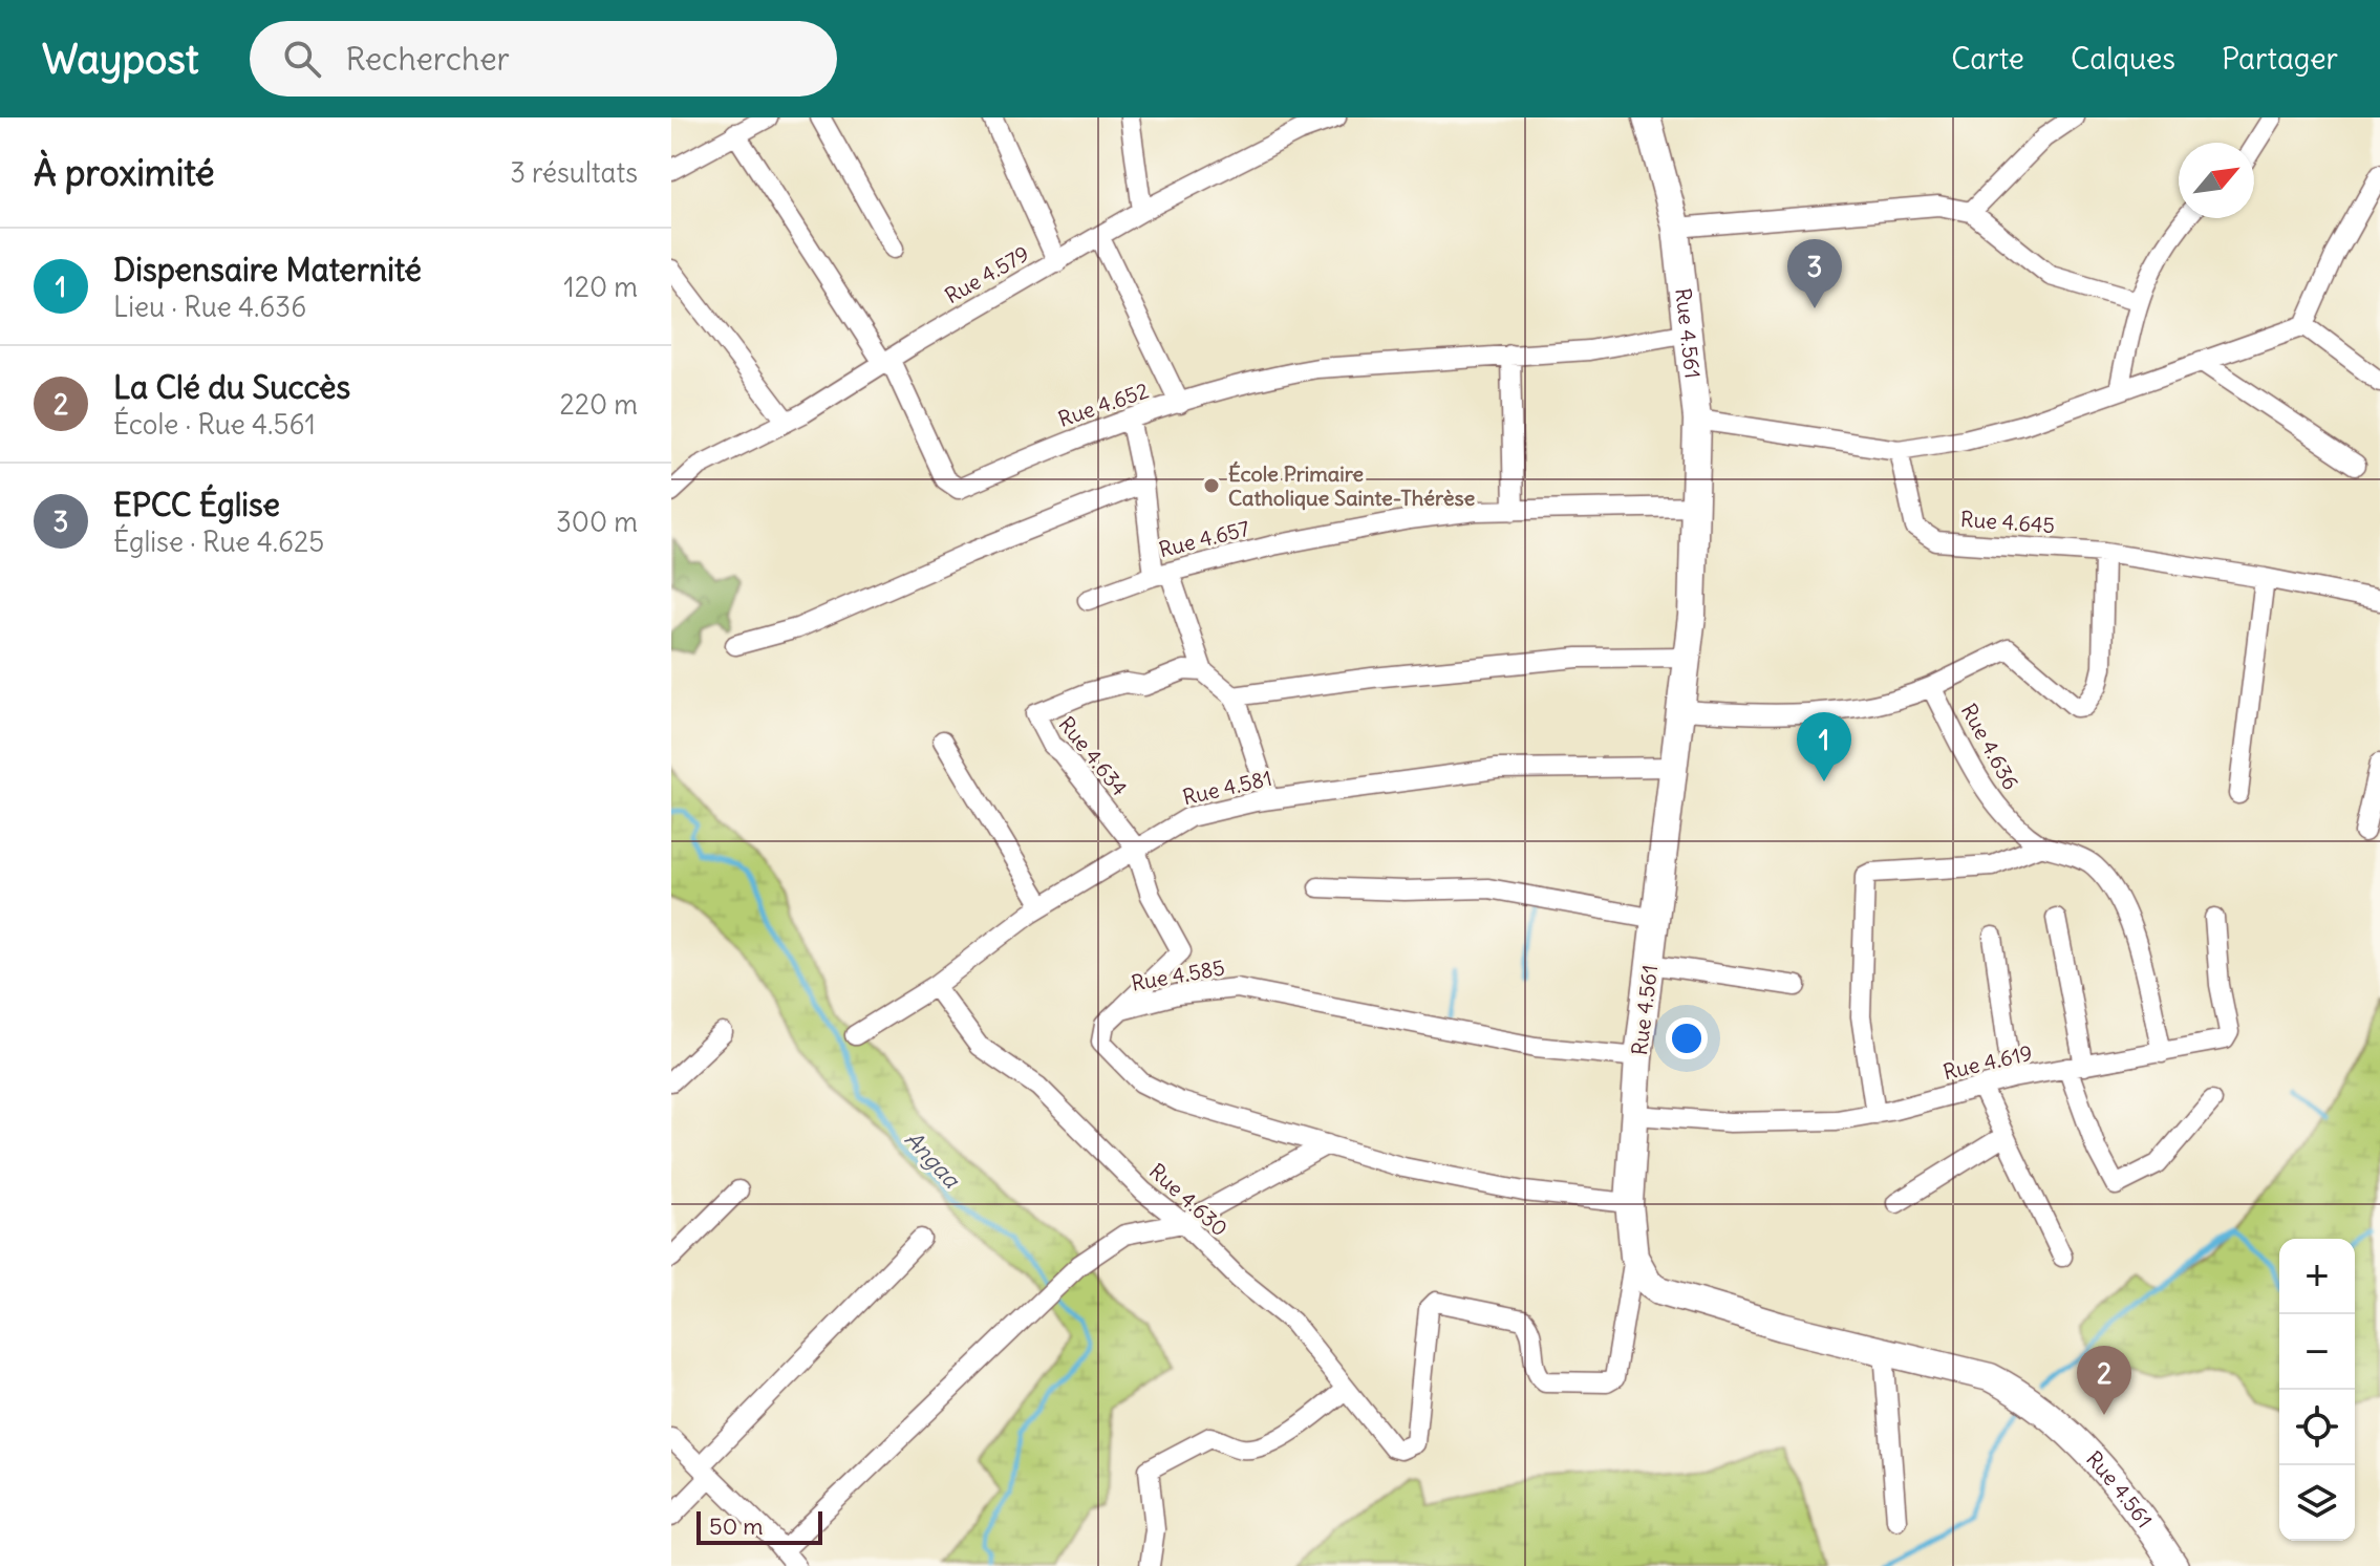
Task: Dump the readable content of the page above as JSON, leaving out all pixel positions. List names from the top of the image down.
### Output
{
  "streets": {
    "main road": ["Rue 4.561"],
    "street": [
      "Rue 4.579",
      "Rue 4.652",
      "Rue 4.645",
      "Rue 4.657",
      "Rue 4.636",
      "Rue 4.634",
      "Rue 4.581",
      "Rue 4.585",
      "Rue 4.619",
      "Rue 4.630"
    ]
  },
  "crossings": [
    ["Rue 4.579", "Rue 4.652"],
    ["Rue 4.561", "Rue 4.652"],
    ["Rue 4.561", "Rue 4.657"],
    ["Rue 4.561", "Rue 4.581"],
    ["Rue 4.561", "Rue 4.585"],
    ["Rue 4.561", "Rue 4.619"],
    ["Rue 4.561", "Rue 4.630"],
    ["Rue 4.652", "Rue 4.657"],
    ["Rue 4.636", "Rue 4.619"],
    ["Rue 4.634", "Rue 4.581"],
    ["Rue 4.634", "Rue 4.585"],
    ["Rue 4.581", "Rue 4.630"]
  ],
  "water": ["Angaa"],
  "places": ["École Primaire Catholique Sainte-Thérèse"],
  "scale_bar": "50 m",
  "north": "top right",
  "page": {
    "header": "Waypost",
    "search": "Rechercher",
    "nav": ["Carte", "Calques", "Partager"],
    "heading": ["À proximité", "3 résultats"],
    "list": [
      {
        "mark": "1",
        "name": "Dispensaire Maternité",
        "note": "Lieu · Rue 4.636",
        "value": "120 m"
      },
      {
        "mark": "2",
        "name": "La Clé du Succès",
        "note": "École · Rue 4.561",
        "value": "220 m"
      },
      {
        "mark": "3",
        "name": "EPCC Église",
        "note": "Église · Rue 4.625",
        "value": "300 m"
      }
    ],
    "pins": ["3", "1", "2"],
    "map_buttons": ["+", "−"],
    "scale": "50 m"
  }
}
